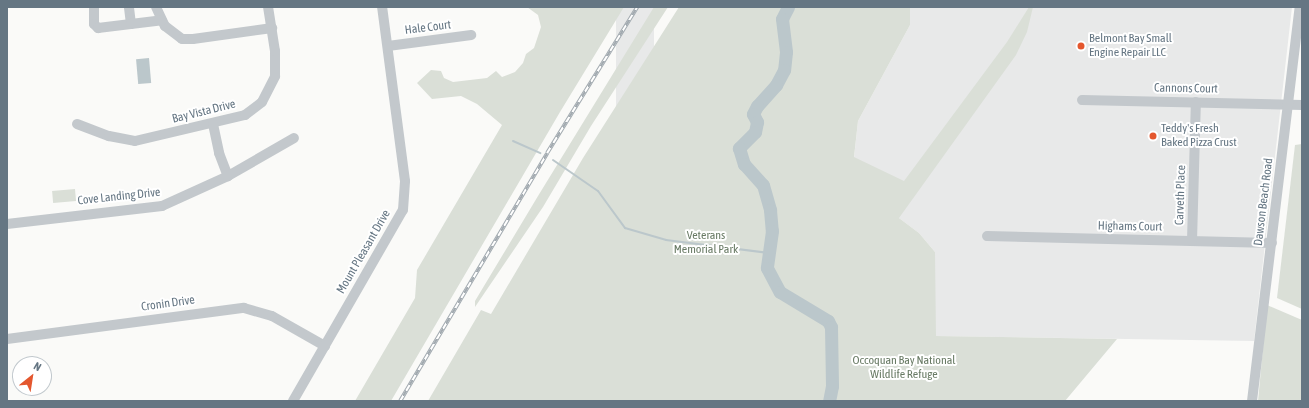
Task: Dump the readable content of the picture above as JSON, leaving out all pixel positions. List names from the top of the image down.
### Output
{
  "streets": {
    "street": [
      "Hale Court",
      "Cannons Court",
      "Bay Vista Drive",
      "Carveth Place",
      "Cove Landing Drive",
      "Dawson Beach Road",
      "Highams Court",
      "Mount Pleasant Drive",
      "Cronin Drive"
    ]
  },
  "crossings": [
    ["Hale Court", "Mount Pleasant Drive"],
    ["Cannons Court", "Carveth Place"],
    ["Cannons Court", "Dawson Beach Road"],
    ["Carveth Place", "Highams Court"],
    ["Dawson Beach Road", "Highams Court"],
    ["Mount Pleasant Drive", "Cronin Drive"]
  ],
  "parks": ["Veterans Memorial Park", "Occoquan Bay National Wildlife Refuge"],
  "places": ["Belmont Bay Small Engine Repair LLC", "Teddy's Fresh Baked Pizza Crust"],
  "north": "top right"
}
